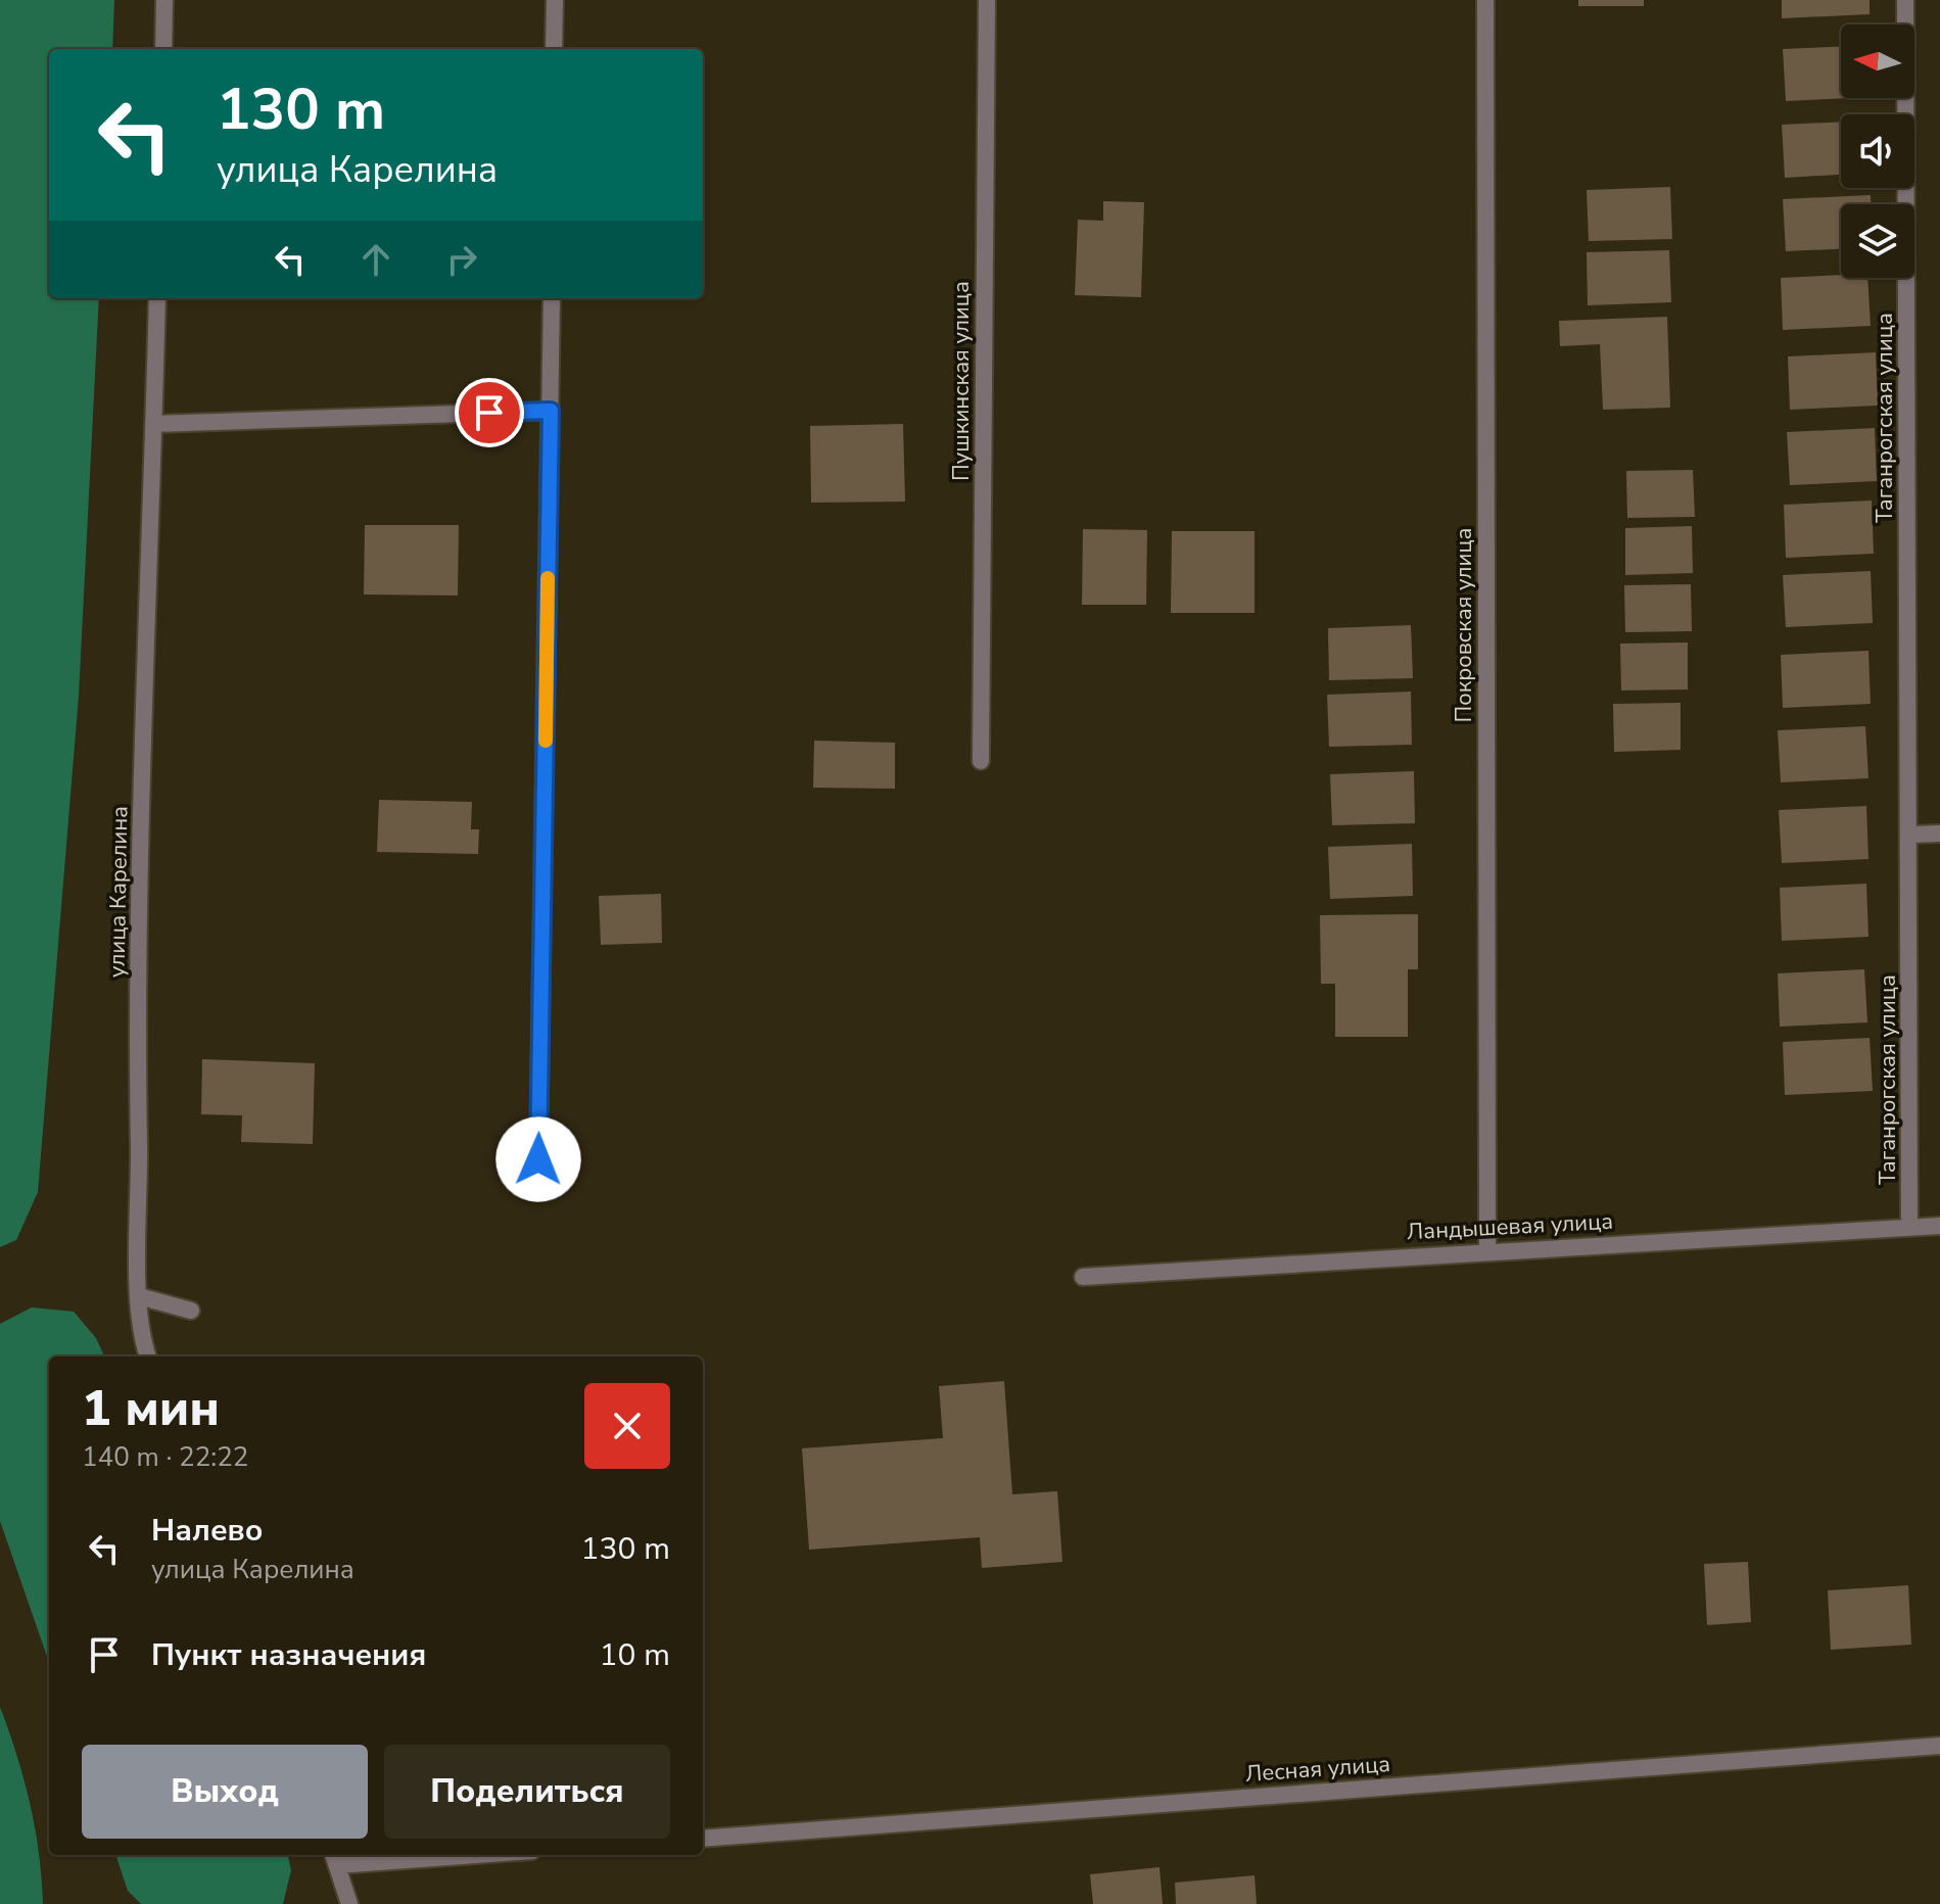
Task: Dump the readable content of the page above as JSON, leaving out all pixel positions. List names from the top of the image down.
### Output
{
  "streets": {
    "street": [
      "Пушкинская улица",
      "Таганрогская улица",
      "Покровская улица",
      "улица Карелина",
      "Ландышевая улица",
      "Лесная улица"
    ]
  },
  "crossings": [
    ["Таганрогская улица", "Ландышевая улица"],
    ["Покровская улица", "Ландышевая улица"]
  ],
  "north": "left",
  "page": {
    "turn": ["130 m", "улица Карелина"],
    "heading": ["1 мин", "140 m · 22:22"],
    "list": [
      {
        "name": "Налево",
        "note": "улица Карелина",
        "value": "130 m"
      },
      {
        "name": "Пункт назначения",
        "value": "10 m"
      }
    ],
    "buttons": ["Выход", "Поделиться"]
  }
}
